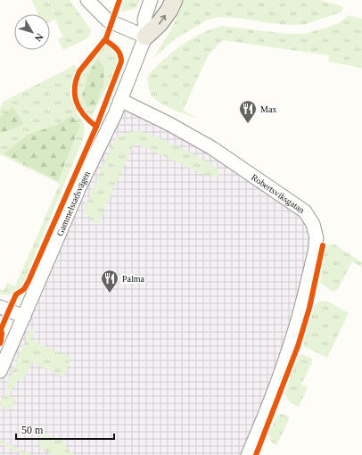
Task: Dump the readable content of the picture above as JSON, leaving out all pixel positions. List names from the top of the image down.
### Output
{
  "streets": {
    "street": ["Robertsviksgatan", "Gammelstadsvägen"]
  },
  "crossings": [
    ["Robertsviksgatan", "Gammelstadsvägen"]
  ],
  "places": {
    "restaurant": ["Max", "Palma"]
  },
  "scale_bar": "50 m",
  "north": "bottom right"
}
